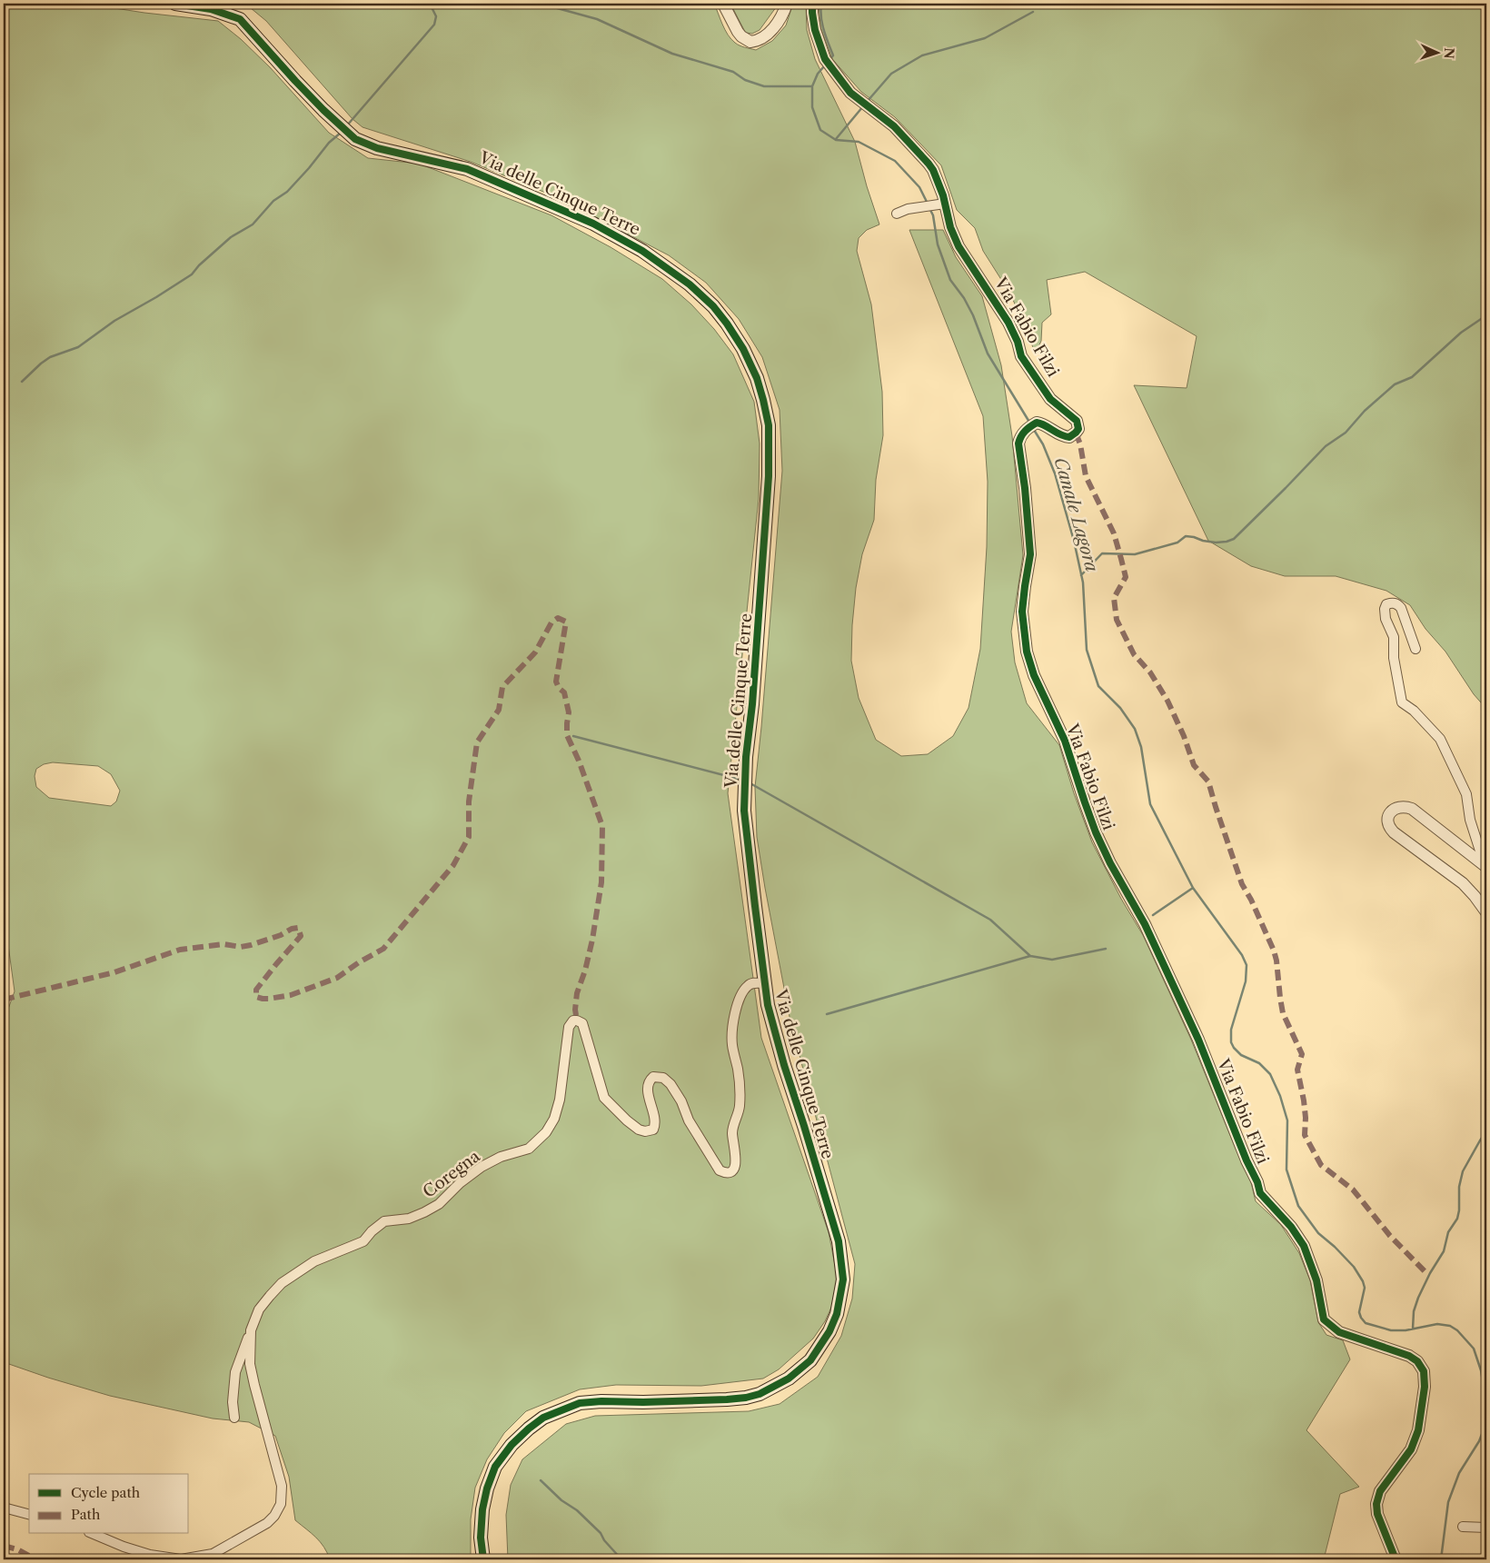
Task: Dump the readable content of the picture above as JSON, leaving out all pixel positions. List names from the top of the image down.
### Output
{
  "streets": {
    "main road": ["Via delle Cinque Terre"],
    "street": ["Via Fabio Filzi", "Coregna"]
  },
  "crossings": [
    ["Via delle Cinque Terre", "Coregna"]
  ],
  "water": ["Canale Lagora"],
  "legend": ["Cycle path", "Path"],
  "north": "right"
}
